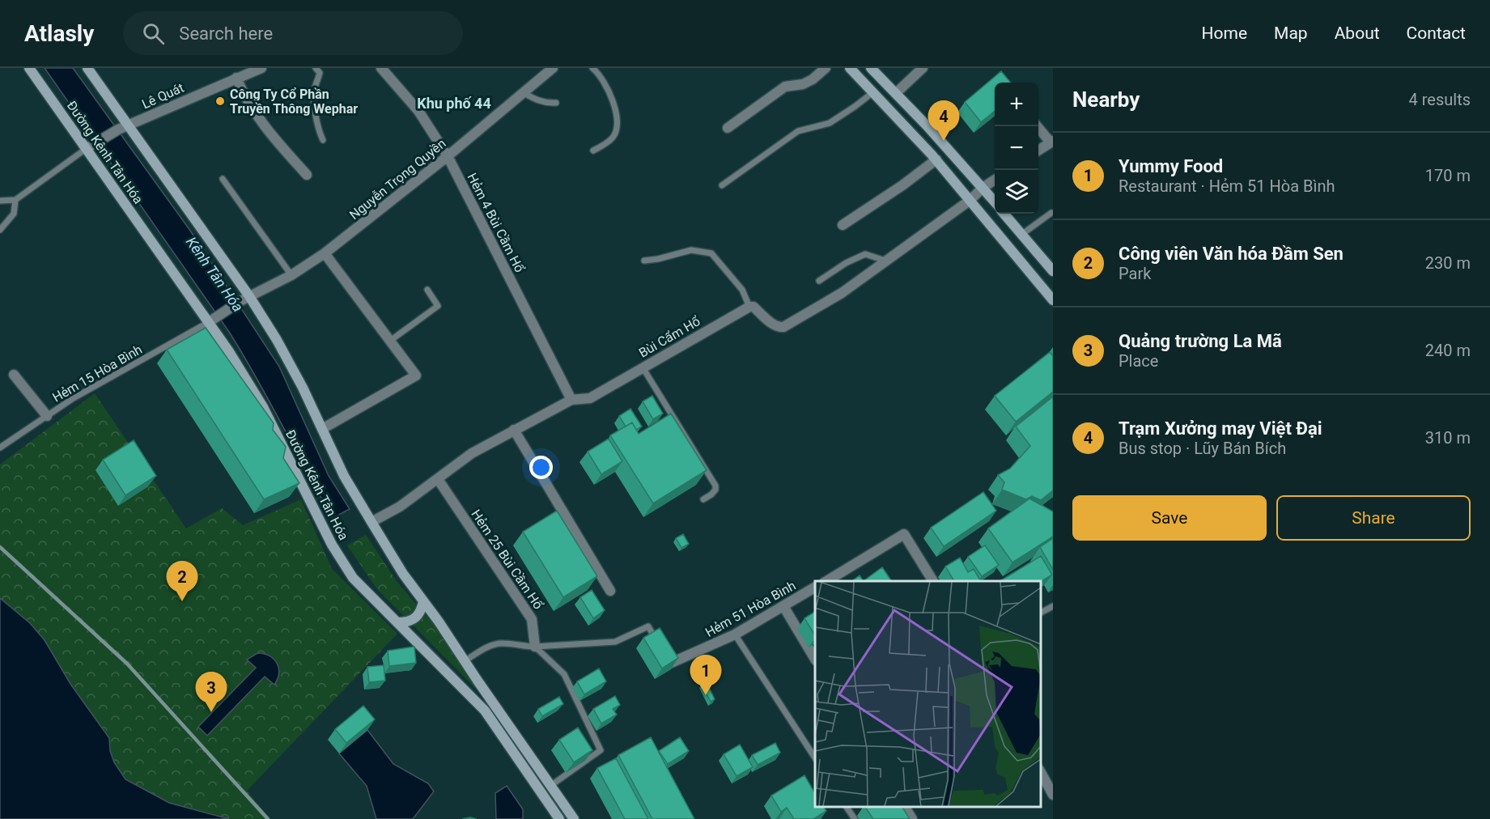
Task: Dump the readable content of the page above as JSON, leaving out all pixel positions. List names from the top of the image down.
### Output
{
  "streets": {
    "street": [
      "Lê Quát",
      "Đường Kênh Tân Hóa",
      "Nguyễn Trọng Quyền",
      "Hẻm 4 Bùi Cầm Hổ",
      "Bùi Cẩm Hổ",
      "Hẻm 25 Bùi Cầm Hổ",
      "Hẻm 51 Hòa Bình"
    ],
    "lane": ["Hẻm 15 Hòa Bình"]
  },
  "crossings": [
    ["Lê Quát", "Đường Kênh Tân Hóa"],
    ["Đường Kênh Tân Hóa", "Nguyễn Trọng Quyền"],
    ["Đường Kênh Tân Hóa", "Hẻm 15 Hòa Bình"],
    ["Nguyễn Trọng Quyền", "Hẻm 4 Bùi Cầm Hổ"],
    ["Nguyễn Trọng Quyền", "Hẻm 15 Hòa Bình"],
    ["Hẻm 4 Bùi Cầm Hổ", "Bùi Cẩm Hổ"],
    ["Bùi Cẩm Hổ", "Hẻm 25 Bùi Cầm Hổ"]
  ],
  "districts": ["Khu phố 44"],
  "water": ["Kênh Tân Hóa"],
  "places": ["Công Ty Cổ Phần Truyền Thông Wephar"],
  "page": {
    "header": "Atlasly",
    "search": "Search here",
    "nav": [
      "Home",
      "Map",
      "About",
      "Contact"
    ],
    "heading": ["Nearby", "4 results"],
    "map_buttons": ["+", "−"],
    "pins": [
      "4",
      "2",
      "1",
      "3"
    ],
    "list": [
      {
        "mark": "1",
        "name": "Yummy Food",
        "note": "Restaurant · Hẻm 51 Hòa Bình",
        "value": "170 m"
      },
      {
        "mark": "2",
        "name": "Công viên Văn hóa Đầm Sen",
        "note": "Park",
        "value": "230 m"
      },
      {
        "mark": "3",
        "name": "Quảng trường La Mã",
        "note": "Place",
        "value": "240 m"
      },
      {
        "mark": "4",
        "name": "Trạm Xưởng may Việt Đại",
        "note": "Bus stop · Lũy Bán Bích",
        "value": "310 m"
      }
    ],
    "buttons": ["Save", "Share"]
  }
}
